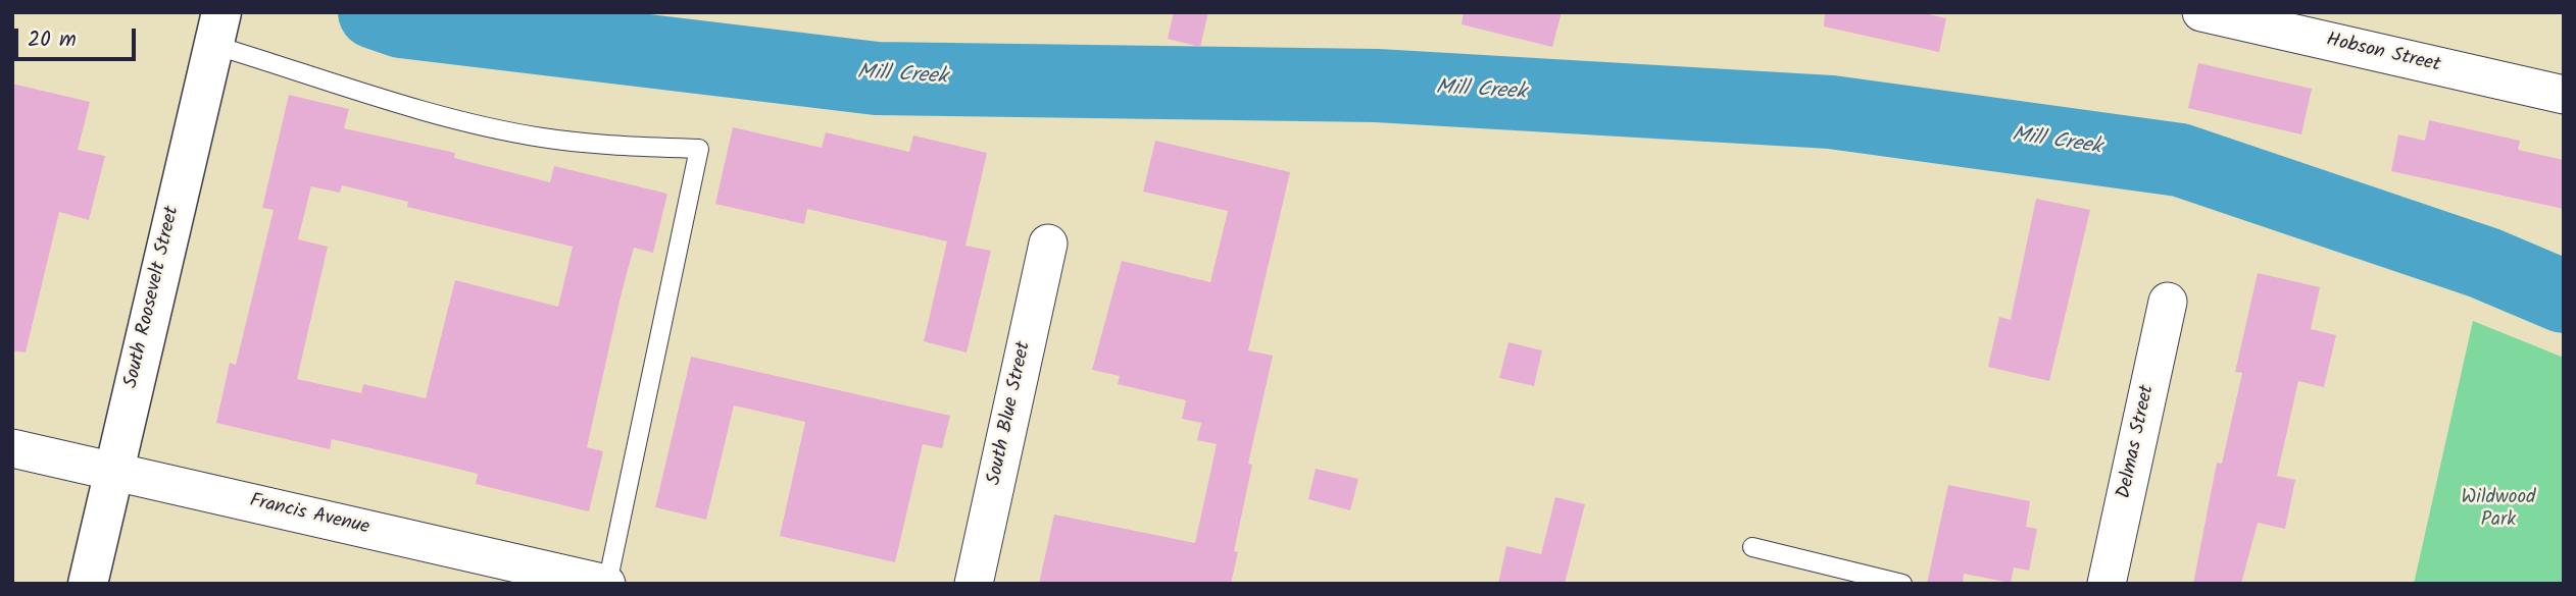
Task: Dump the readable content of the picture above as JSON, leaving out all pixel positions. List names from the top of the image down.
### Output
{
  "streets": {
    "main road": ["South Roosevelt Street"],
    "street": [
      "Hobson Street",
      "South Blue Street",
      "Delmas Street",
      "Francis Avenue"
    ]
  },
  "crossings": [
    ["South Roosevelt Street", "Francis Avenue"]
  ],
  "water": ["Mill Creek"],
  "parks": ["Wildwood Park"],
  "scale_bar": "20 m"
}
